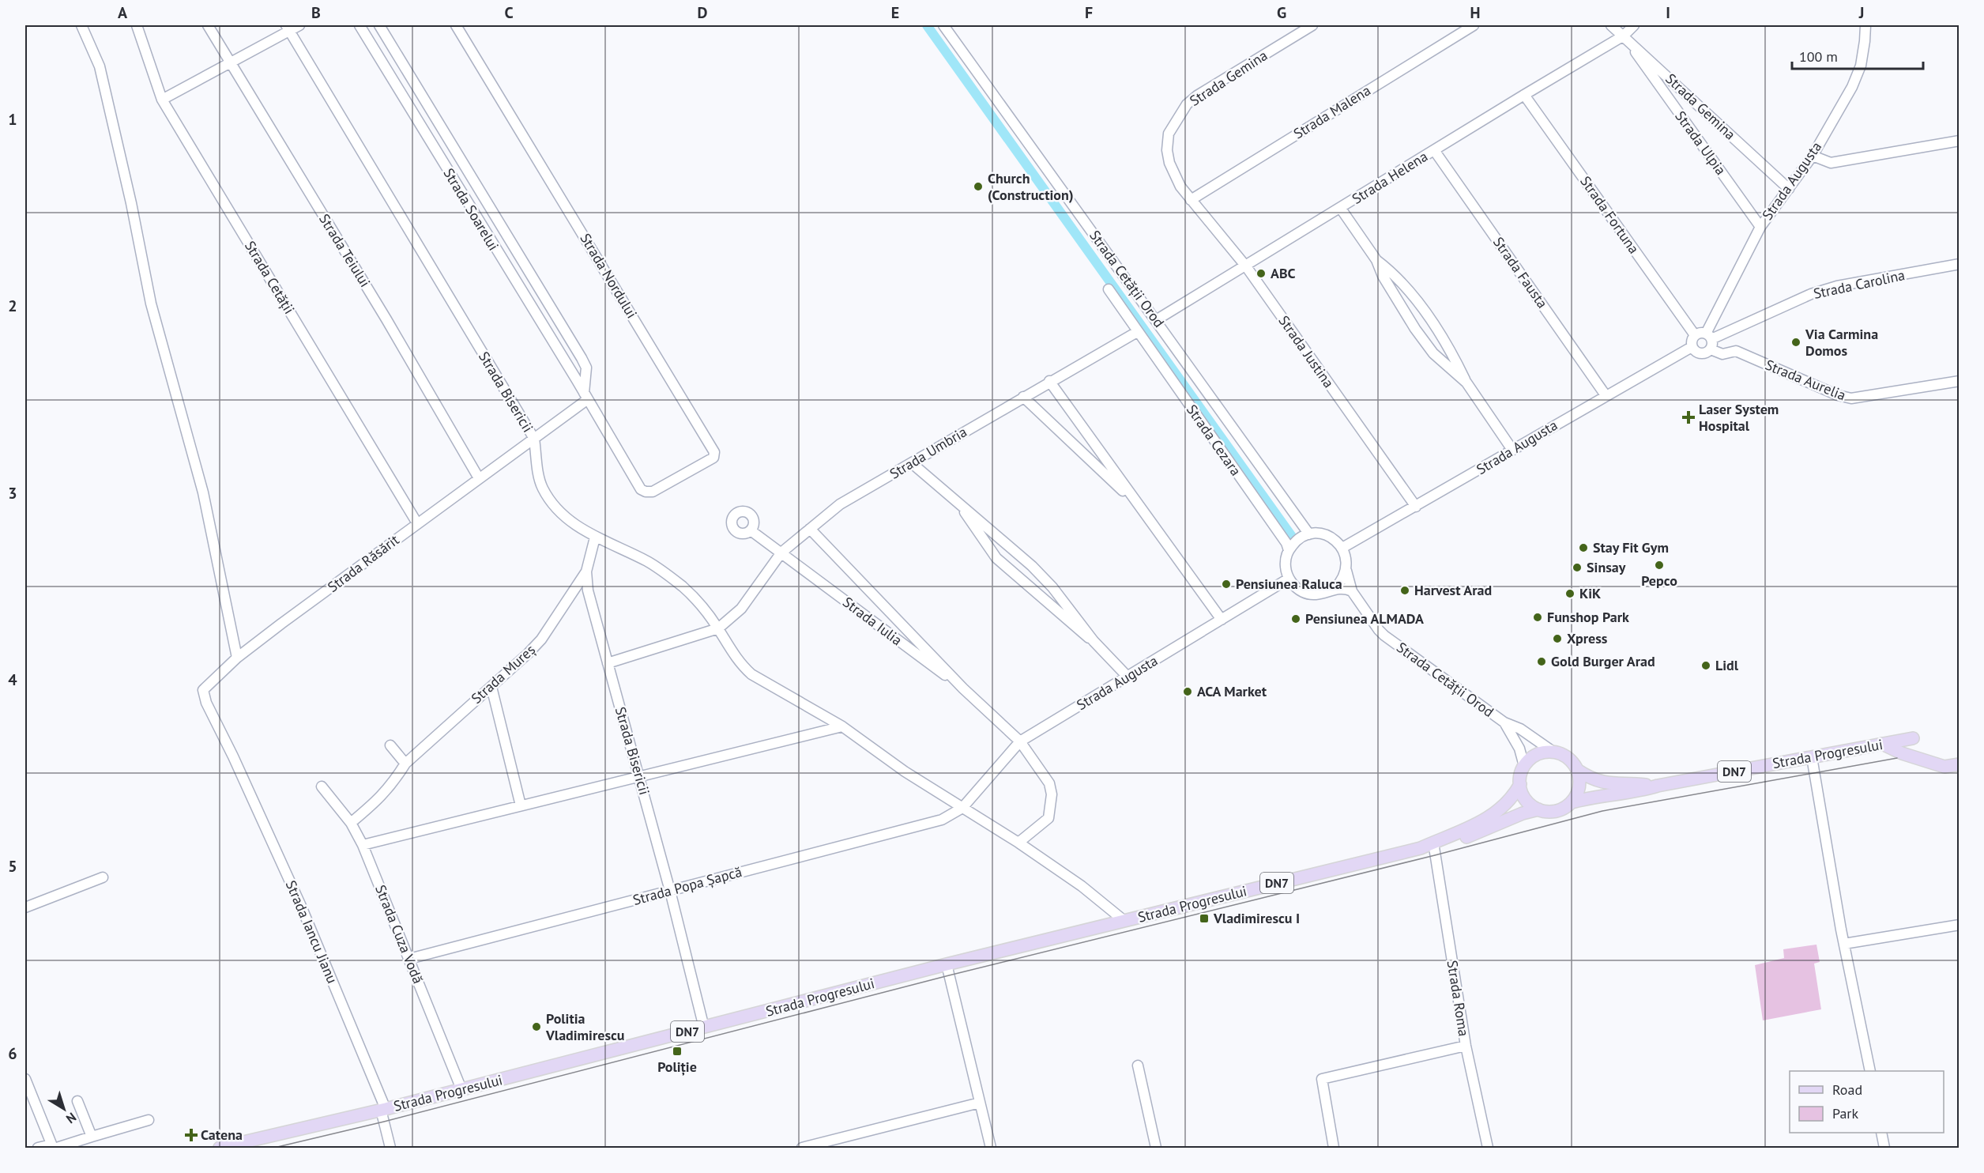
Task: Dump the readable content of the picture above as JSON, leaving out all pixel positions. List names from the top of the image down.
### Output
{
  "streets": {
    "main road": ["Strada Progresului", "DN7"],
    "street": [
      "Strada Gemina",
      "Strada Malena",
      "Strada Ulpia",
      "Strada Helena",
      "Strada Augusta",
      "Strada Soarelui",
      "Strada Fortuna",
      "Strada Teiului",
      "Strada Fausta",
      "Strada Nordului",
      "Strada Cetății",
      "Strada Cetății Orod",
      "Strada Carolina",
      "Strada Justina",
      "Strada Aurelia",
      "Strada Bisericii",
      "Strada Cezara",
      "Strada Umbria",
      "Strada Răsărit",
      "Strada Iulia",
      "Strada Mureș",
      "Strada Popa Șapcă",
      "Strada Iancu Jianu",
      "Strada Cuza Vodă",
      "Strada Roma"
    ]
  },
  "crossings": [
    ["Strada Gemina", "Strada Malena"],
    ["Strada Gemina", "Strada Ulpia"],
    ["Strada Gemina", "Strada Helena"],
    ["Strada Gemina", "Strada Augusta"],
    ["Strada Gemina", "Strada Justina"],
    ["Strada Malena", "Strada Justina"],
    ["Strada Ulpia", "Strada Helena"],
    ["Strada Ulpia", "Strada Augusta"],
    ["Strada Helena", "Strada Fortuna"],
    ["Strada Helena", "Strada Fausta"],
    ["Strada Helena", "Strada Cetății Orod"],
    ["Strada Helena", "Strada Justina"],
    ["Strada Augusta", "Strada Fortuna"],
    ["Strada Augusta", "Strada Fausta"],
    ["Strada Augusta", "Strada Cetății Orod"],
    ["Strada Augusta", "Strada Carolina"],
    ["Strada Augusta", "Strada Justina"],
    ["Strada Augusta", "Strada Aurelia"],
    ["Strada Augusta", "Strada Cezara"],
    ["Strada Augusta", "Strada Iulia"],
    ["Strada Augusta", "Strada Popa Șapcă"],
    ["Strada Soarelui", "Strada Nordului"],
    ["Strada Soarelui", "Strada Răsărit"],
    ["Strada Fortuna", "Strada Carolina"],
    ["Strada Fortuna", "Strada Aurelia"],
    ["Strada Teiului", "Strada Răsărit"],
    ["Strada Cetății", "Strada Răsărit"],
    ["Strada Cetății Orod", "Strada Cezara"],
    ["Strada Cetății Orod", "Strada Progresului"],
    ["Strada Cetății Orod", "DN7"],
    ["Strada Carolina", "Strada Aurelia"],
    ["Strada Bisericii", "Strada Răsărit"],
    ["Strada Bisericii", "Strada Mureș"],
    ["Strada Bisericii", "Strada Progresului"],
    ["Strada Bisericii", "Strada Popa Șapcă"],
    ["Strada Umbria", "Strada Iulia"],
    ["Strada Răsărit", "Strada Iancu Jianu"],
    ["Strada Mureș", "Strada Cuza Vodă"],
    ["Strada Progresului", "DN7"],
    ["Strada Progresului", "Strada Iancu Jianu"],
    ["Strada Progresului", "Strada Cuza Vodă"],
    ["Strada Progresului", "Strada Roma"],
    ["Strada Popa Șapcă", "Strada Cuza Vodă"]
  ],
  "places": {
    "other": [
      "Church (Construction)",
      "ABC",
      "Via Carmina Domos",
      "Stay Fit Gym",
      "Pepco",
      "Sinsay",
      "Pensiunea Raluca",
      "Harvest Arad",
      "KiK",
      "Funshop Park",
      "Pensiunea ALMADA",
      "Xpress",
      "Gold Burger Arad",
      "Lidl",
      "ACA Market",
      "Politia Vladimirescu"
    ],
    "health": ["Laser System Hospital", "Catena"],
    "transit": ["Vladimirescu I", "Poliție"]
  },
  "legend": ["Road", "Park"],
  "scale_bar": "100 m",
  "north": "bottom right",
  "grid": {
    "columns": [
      "A",
      "B",
      "C",
      "D",
      "E",
      "F",
      "G",
      "H",
      "I",
      "J"
    ],
    "rows": [
      "1",
      "2",
      "3",
      "4",
      "5",
      "6"
    ]
  }
}
